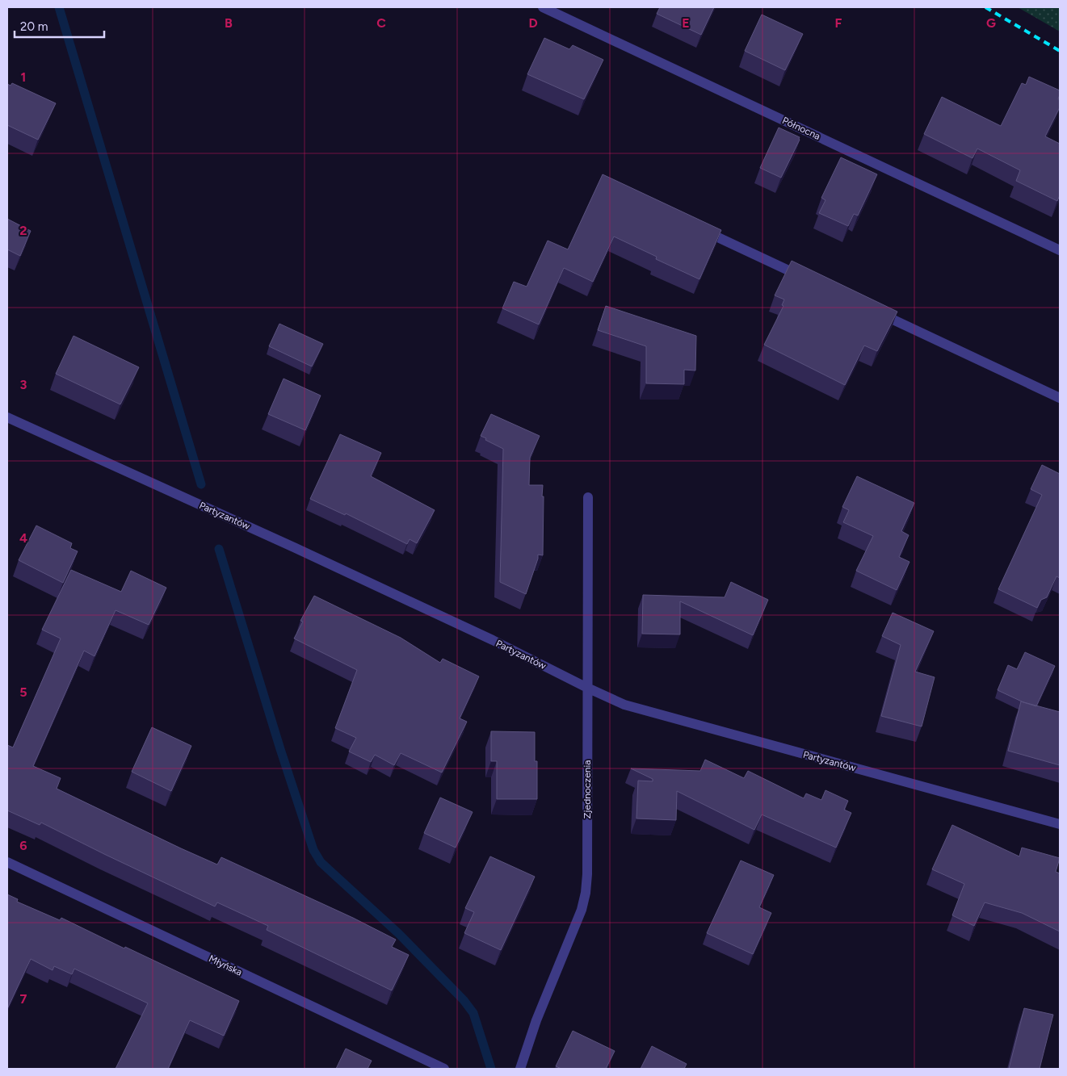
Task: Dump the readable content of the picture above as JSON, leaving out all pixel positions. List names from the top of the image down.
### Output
{
  "streets": {
    "street": [
      "Północna",
      "Partyzantów",
      "Zjednoczenia",
      "Młyńska"
    ]
  },
  "crossings": [
    ["Partyzantów", "Zjednoczenia"]
  ],
  "scale_bar": "20 m",
  "grid": {
    "columns": [
      "B",
      "C",
      "D",
      "E",
      "F",
      "G"
    ],
    "rows": [
      "1",
      "2",
      "3",
      "4",
      "5",
      "6",
      "7"
    ]
  }
}
